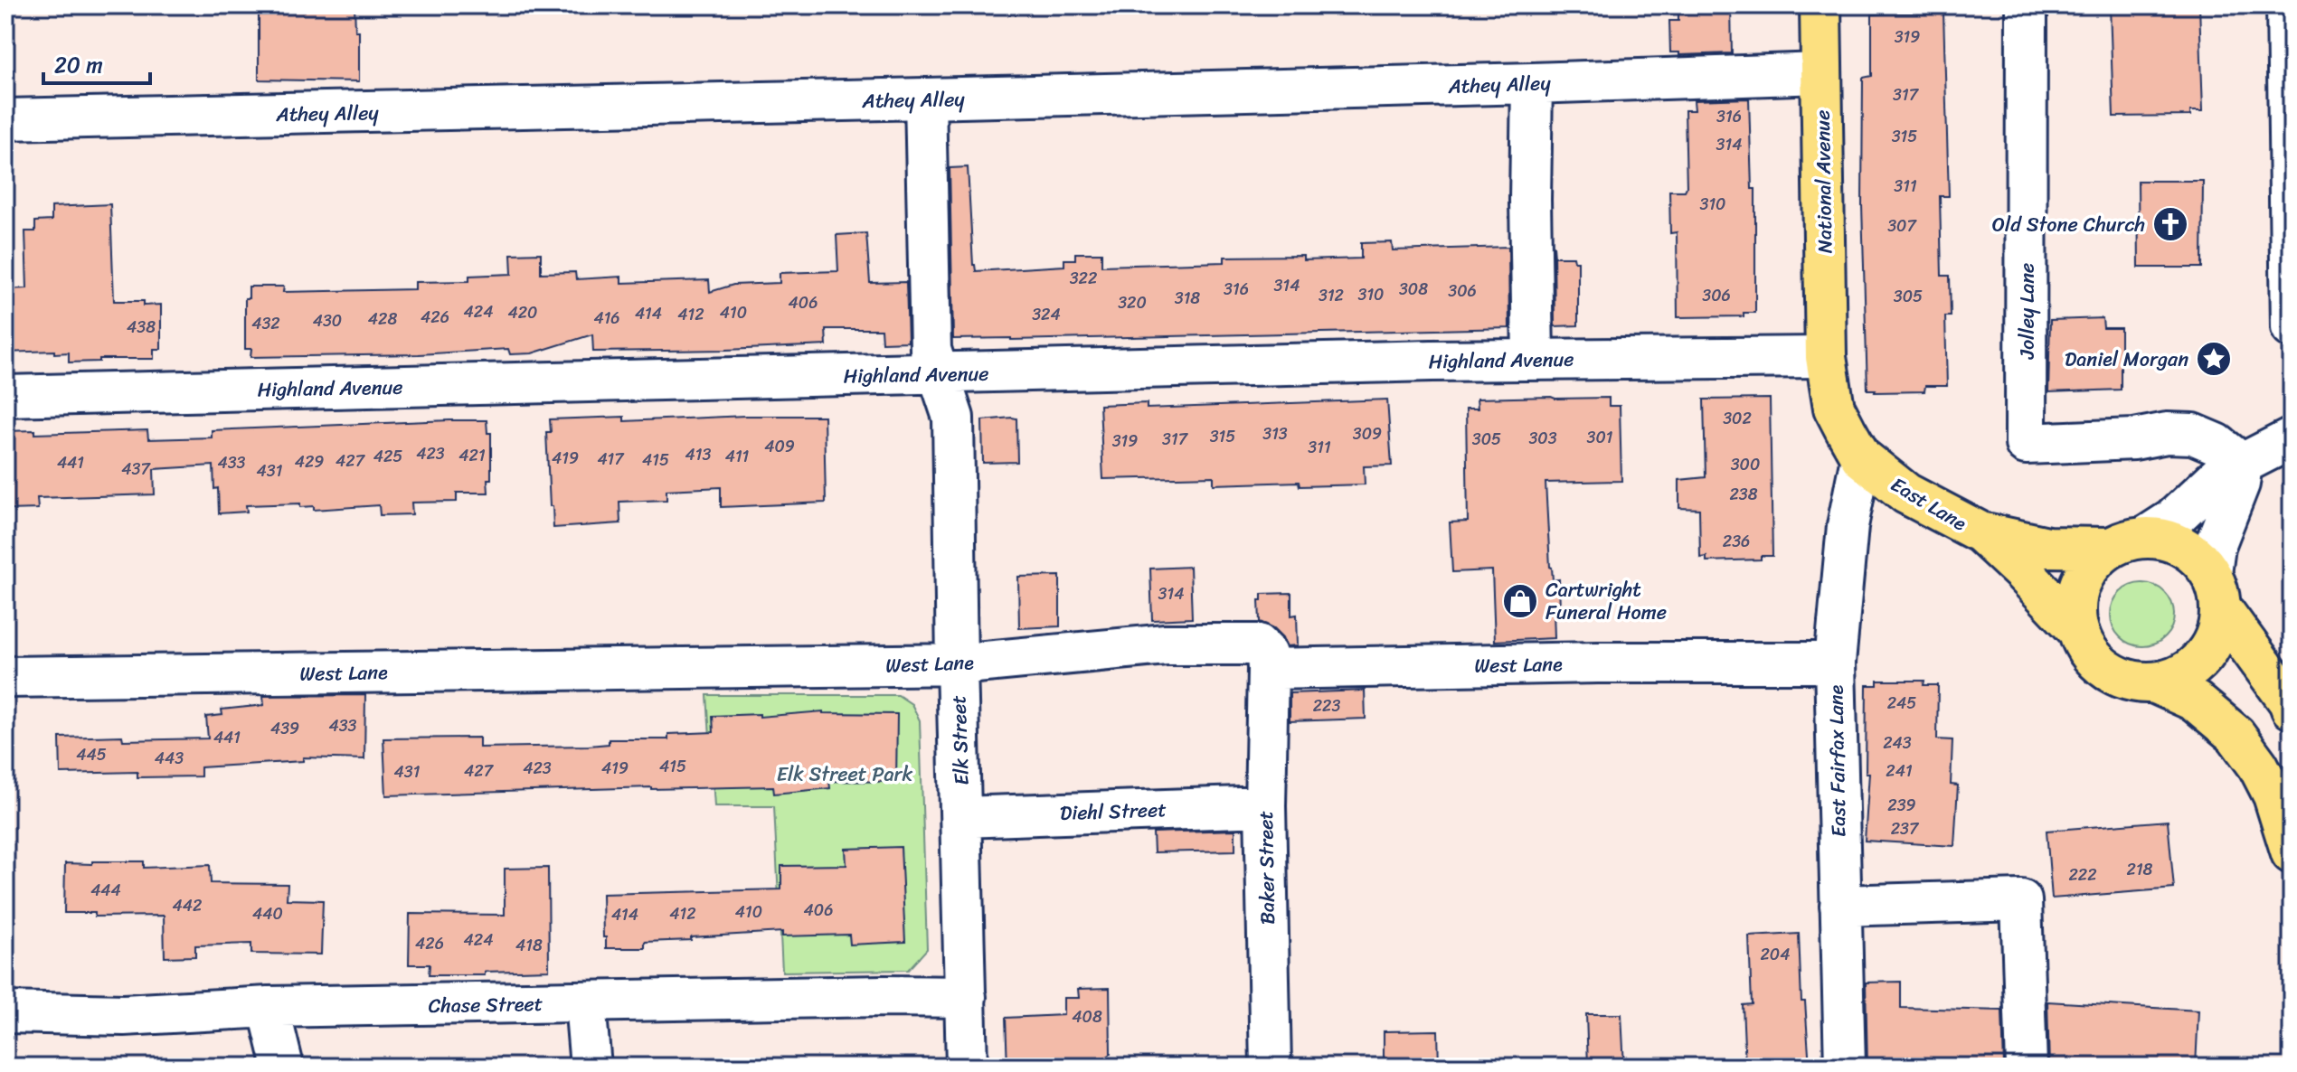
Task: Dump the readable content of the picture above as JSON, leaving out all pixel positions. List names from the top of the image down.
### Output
{
  "streets": {
    "main road": ["National Avenue", "East Lane"],
    "street": [
      "Athey Alley",
      "Jolley Lane",
      "Highland Avenue",
      "West Lane",
      "Elk Street",
      "East Fairfax Lane",
      "Diehl Street",
      "Baker Street",
      "Chase Street"
    ]
  },
  "crossings": [
    ["Athey Alley", "National Avenue"],
    ["Athey Alley", "Elk Street"],
    ["National Avenue", "Highland Avenue"],
    ["National Avenue", "East Lane"],
    ["Highland Avenue", "East Lane"],
    ["Highland Avenue", "Elk Street"],
    ["East Lane", "East Fairfax Lane"],
    ["West Lane", "Elk Street"],
    ["West Lane", "East Fairfax Lane"],
    ["West Lane", "Baker Street"],
    ["Elk Street", "Diehl Street"],
    ["Elk Street", "Chase Street"],
    ["Diehl Street", "Baker Street"]
  ],
  "parks": ["Elk Street Park"],
  "places": {
    "church": ["Old Stone Church"],
    "place": ["Daniel Morgan"],
    "shop": ["Cartwright Funeral Home"]
  },
  "house_numbers": [
    "319",
    "317",
    "316",
    "315",
    "314",
    "311",
    "310",
    "307",
    "322",
    "314",
    "316",
    "308",
    "306",
    "310",
    "312",
    "306",
    "305",
    "318",
    "406",
    "320",
    "424",
    "420",
    "410",
    "414",
    "412",
    "324",
    "426",
    "416",
    "428",
    "430",
    "432",
    "438",
    "302",
    "313",
    "309",
    "315",
    "301",
    "303",
    "317",
    "305",
    "319",
    "409",
    "311",
    "423",
    "413",
    "421",
    "425",
    "411",
    "419",
    "417",
    "415",
    "427",
    "429",
    "441",
    "433",
    "300",
    "437",
    "431",
    "238",
    "236",
    "314",
    "245",
    "223",
    "433",
    "439",
    "441",
    "243",
    "445",
    "443",
    "415",
    "423",
    "419",
    "427",
    "241",
    "431",
    "239",
    "237",
    "218",
    "222",
    "444",
    "442",
    "406",
    "410",
    "440",
    "412",
    "414",
    "424",
    "426",
    "418",
    "204",
    "408"
  ],
  "scale_bar": "20 m"
}
